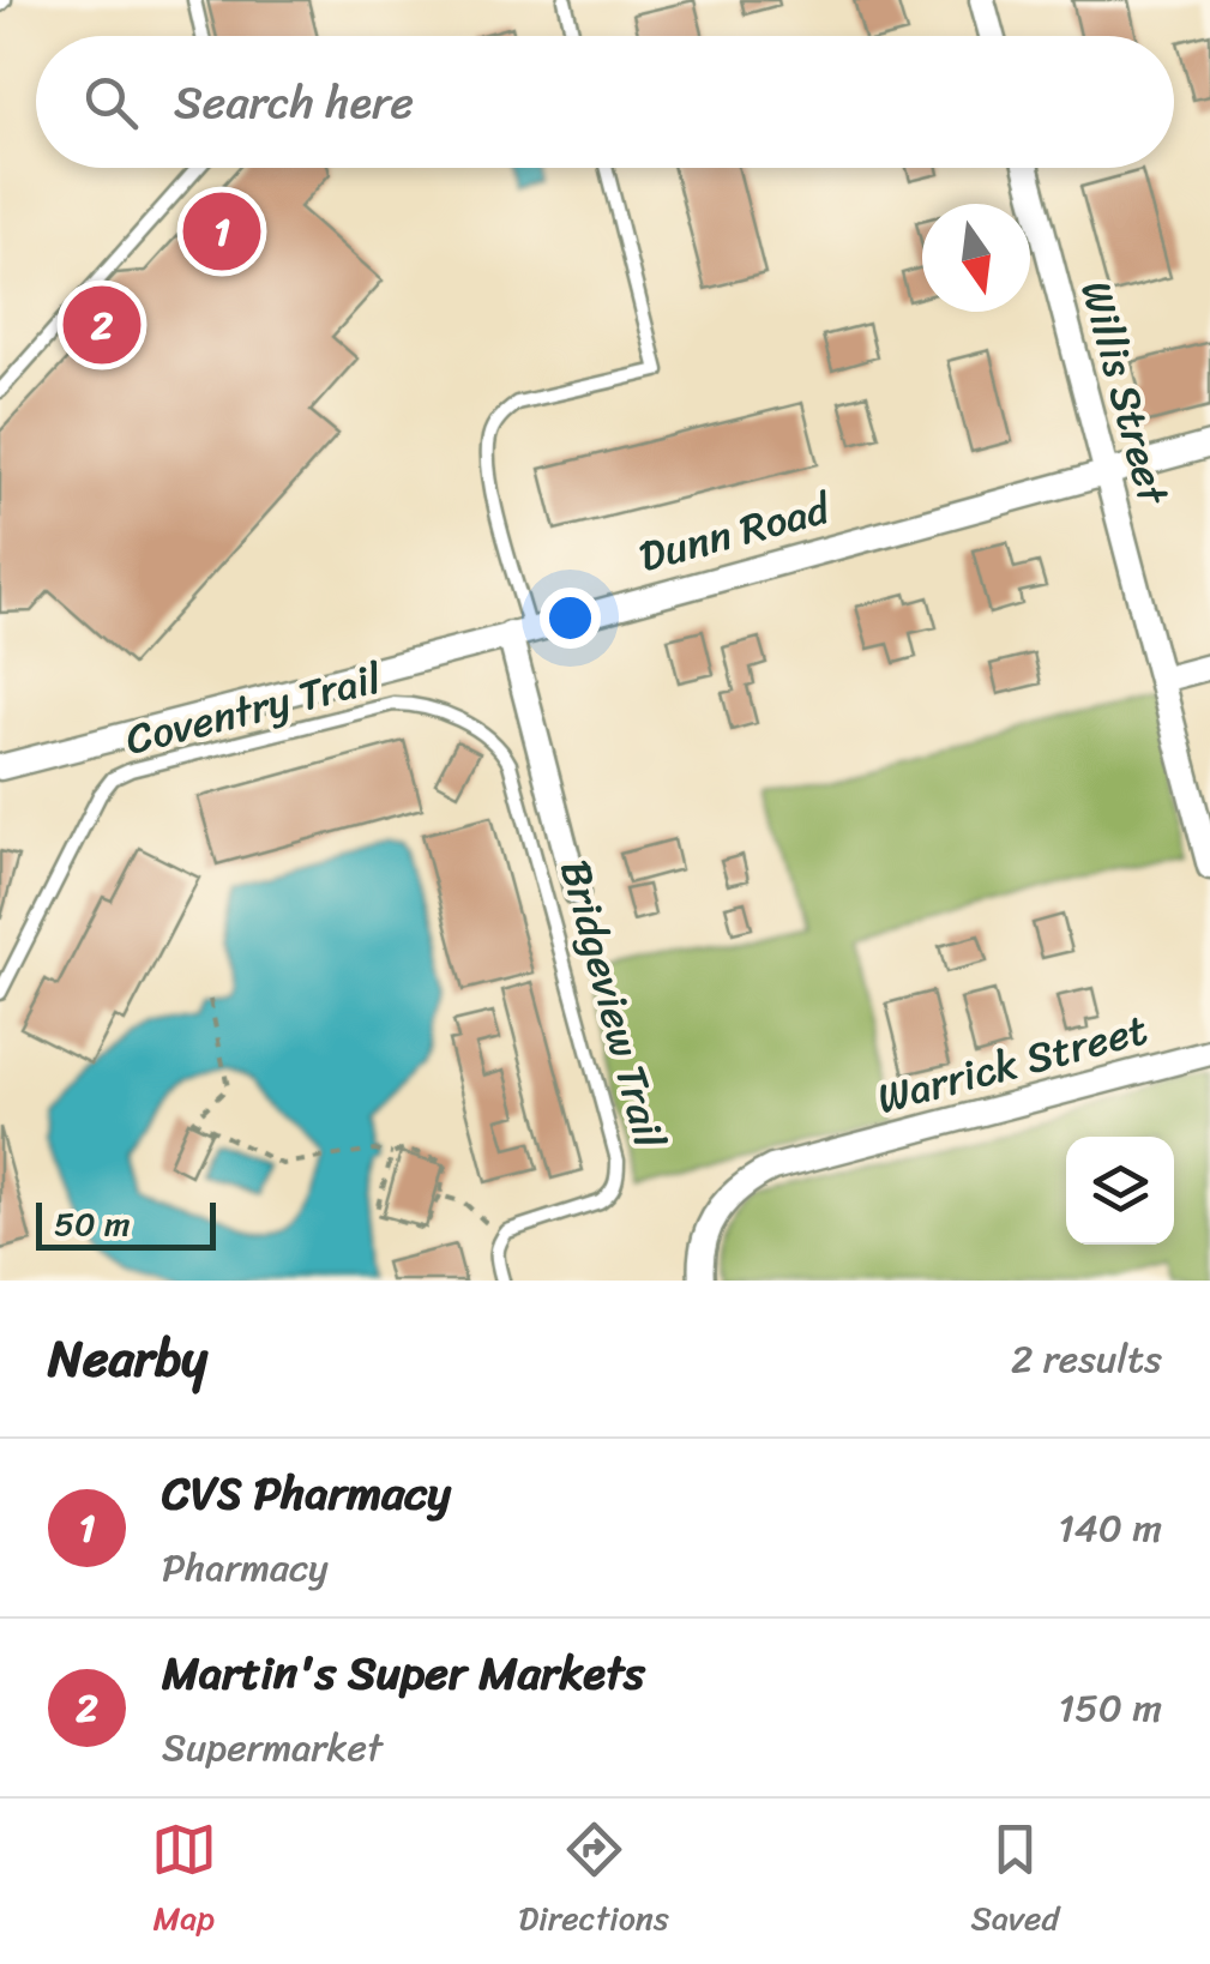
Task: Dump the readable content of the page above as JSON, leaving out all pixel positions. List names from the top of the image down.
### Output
{
  "streets": {
    "street": [
      "Willis Street",
      "Dunn Road",
      "Bridgeview Trail",
      "Warrick Street"
    ],
    "lane": ["Coventry Trail"]
  },
  "crossings": [
    ["Willis Street", "Dunn Road"],
    ["Dunn Road", "Bridgeview Trail"],
    ["Coventry Trail", "Bridgeview Trail"]
  ],
  "scale_bar": "50 m",
  "north": "bottom",
  "page": {
    "search": "Search here",
    "pins": ["1", "2"],
    "scale": "50 m",
    "heading": ["Nearby", "2 results"],
    "list": [
      {
        "mark": "1",
        "name": "CVS Pharmacy",
        "note": "Pharmacy",
        "value": "140 m"
      },
      {
        "mark": "2",
        "name": "Martin's Super Markets",
        "note": "Supermarket",
        "value": "150 m"
      }
    ],
    "nav": ["Map", "Directions", "Saved"]
  }
}
